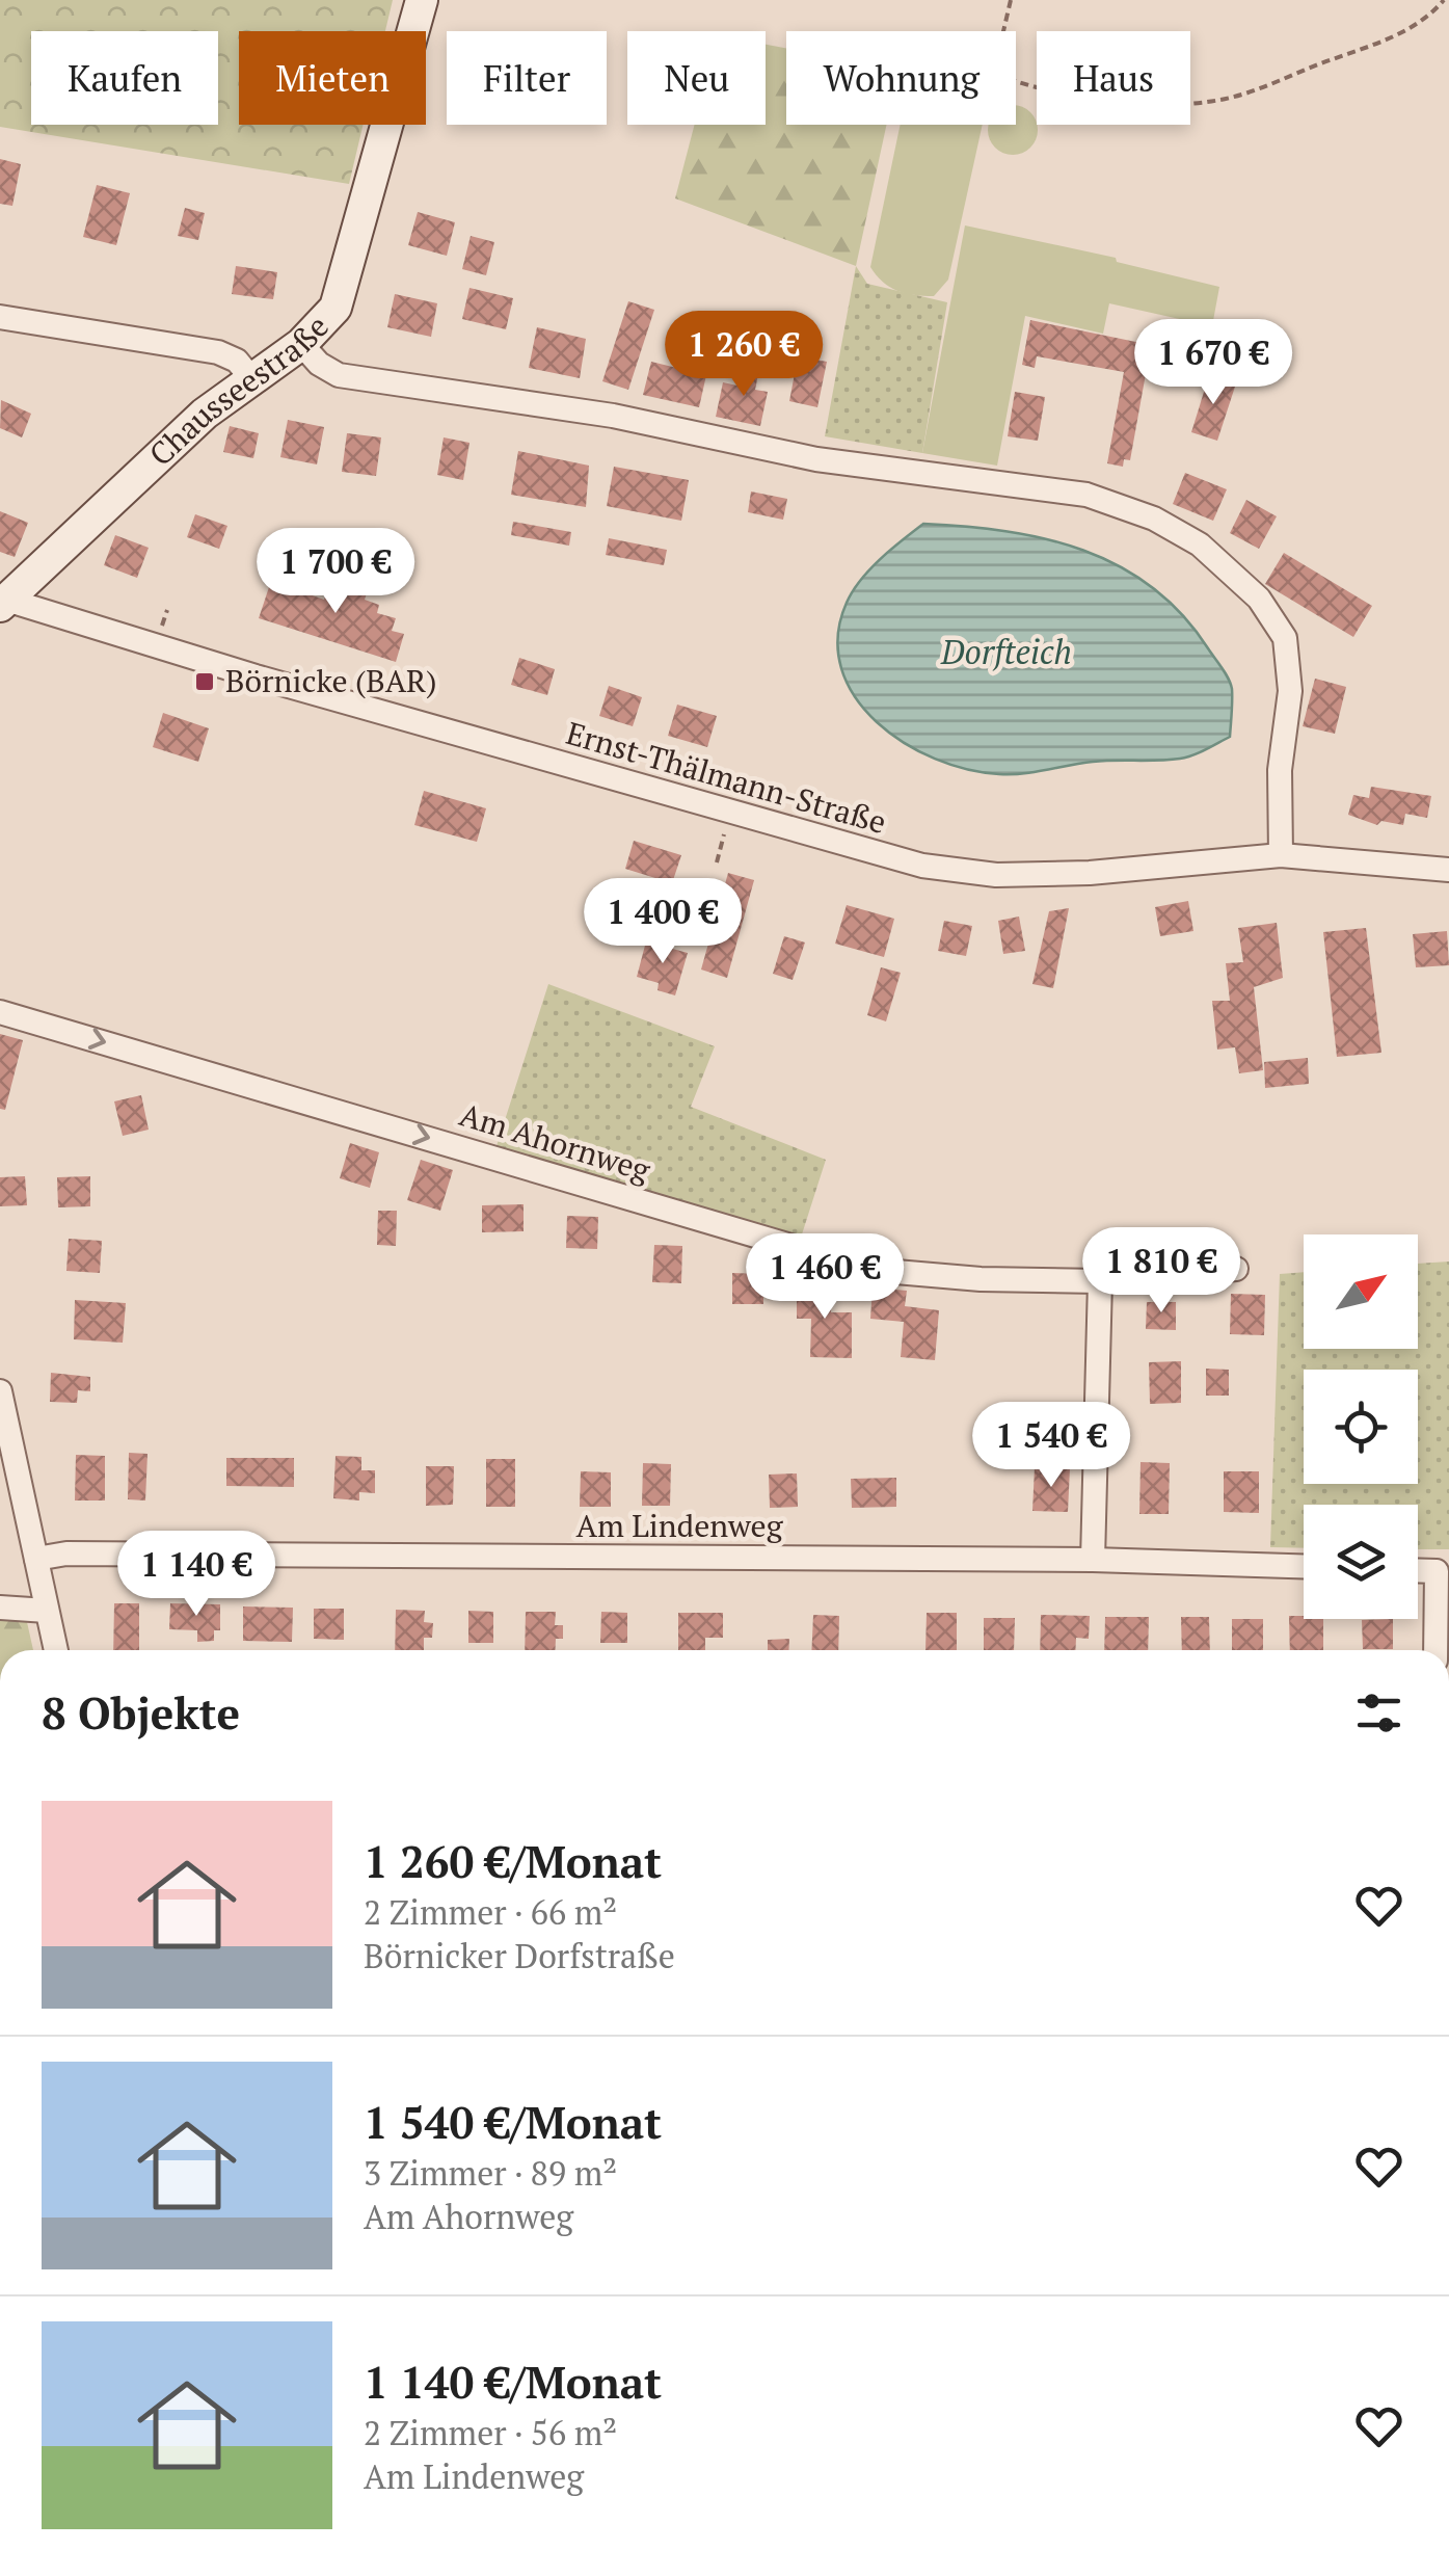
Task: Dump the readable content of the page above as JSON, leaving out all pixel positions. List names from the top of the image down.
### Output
{
  "streets": {
    "main road": ["Chausseestraße"],
    "street": ["Ernst-Thälmann-Straße", "Am Ahornweg", "Am Lindenweg"]
  },
  "crossings": [
    ["Chausseestraße", "Ernst-Thälmann-Straße"]
  ],
  "one_way": ["Am Ahornweg"],
  "water": ["Dorfteich"],
  "places": {
    "transit": ["Börnicke (BAR)"]
  },
  "north": "top right",
  "page": {
    "chip": [
      "Kaufen",
      "Mieten",
      "Filter",
      "Neu",
      "Wohnung",
      "Haus"
    ],
    "price": [
      "1 260 €",
      "1 670 €",
      "1 700 €",
      "1 400 €",
      "1 810 €",
      "1 460 €",
      "1 540 €",
      "1 140 €"
    ],
    "heading": "8 Objekte",
    "list": [
      {
        "name": "1 260 €/Monat",
        "note": "2 Zimmer · 66 m² · Börnicker Dorfstraße"
      },
      {
        "name": "1 540 €/Monat",
        "note": "3 Zimmer · 89 m² · Am Ahornweg"
      },
      {
        "name": "1 140 €/Monat",
        "note": "2 Zimmer · 56 m² · Am Lindenweg"
      }
    ]
  }
}
